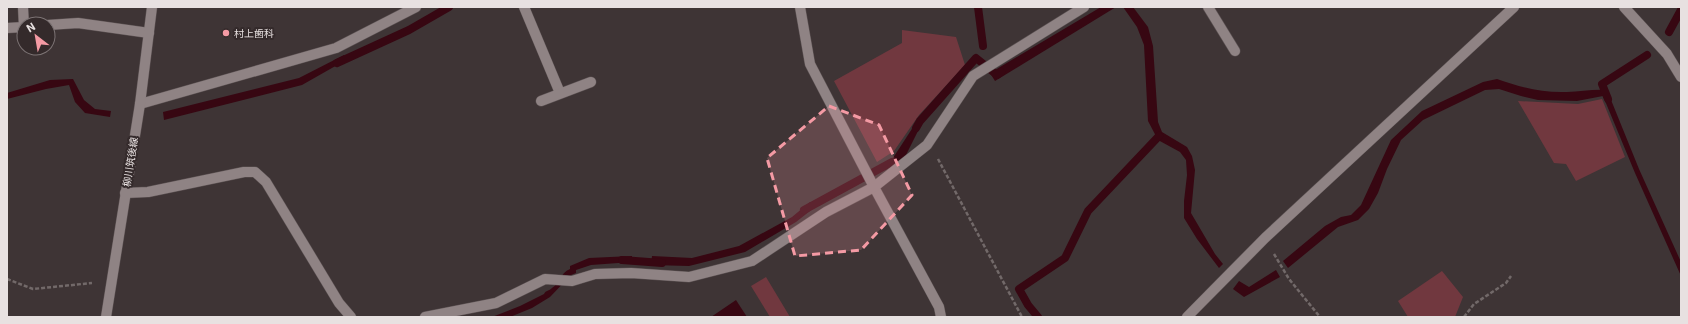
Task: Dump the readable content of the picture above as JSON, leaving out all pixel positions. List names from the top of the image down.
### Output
{
  "streets": {
    "street": ["柳川筑後線"]
  },
  "places": ["村上歯科"],
  "north": "top left"
}
